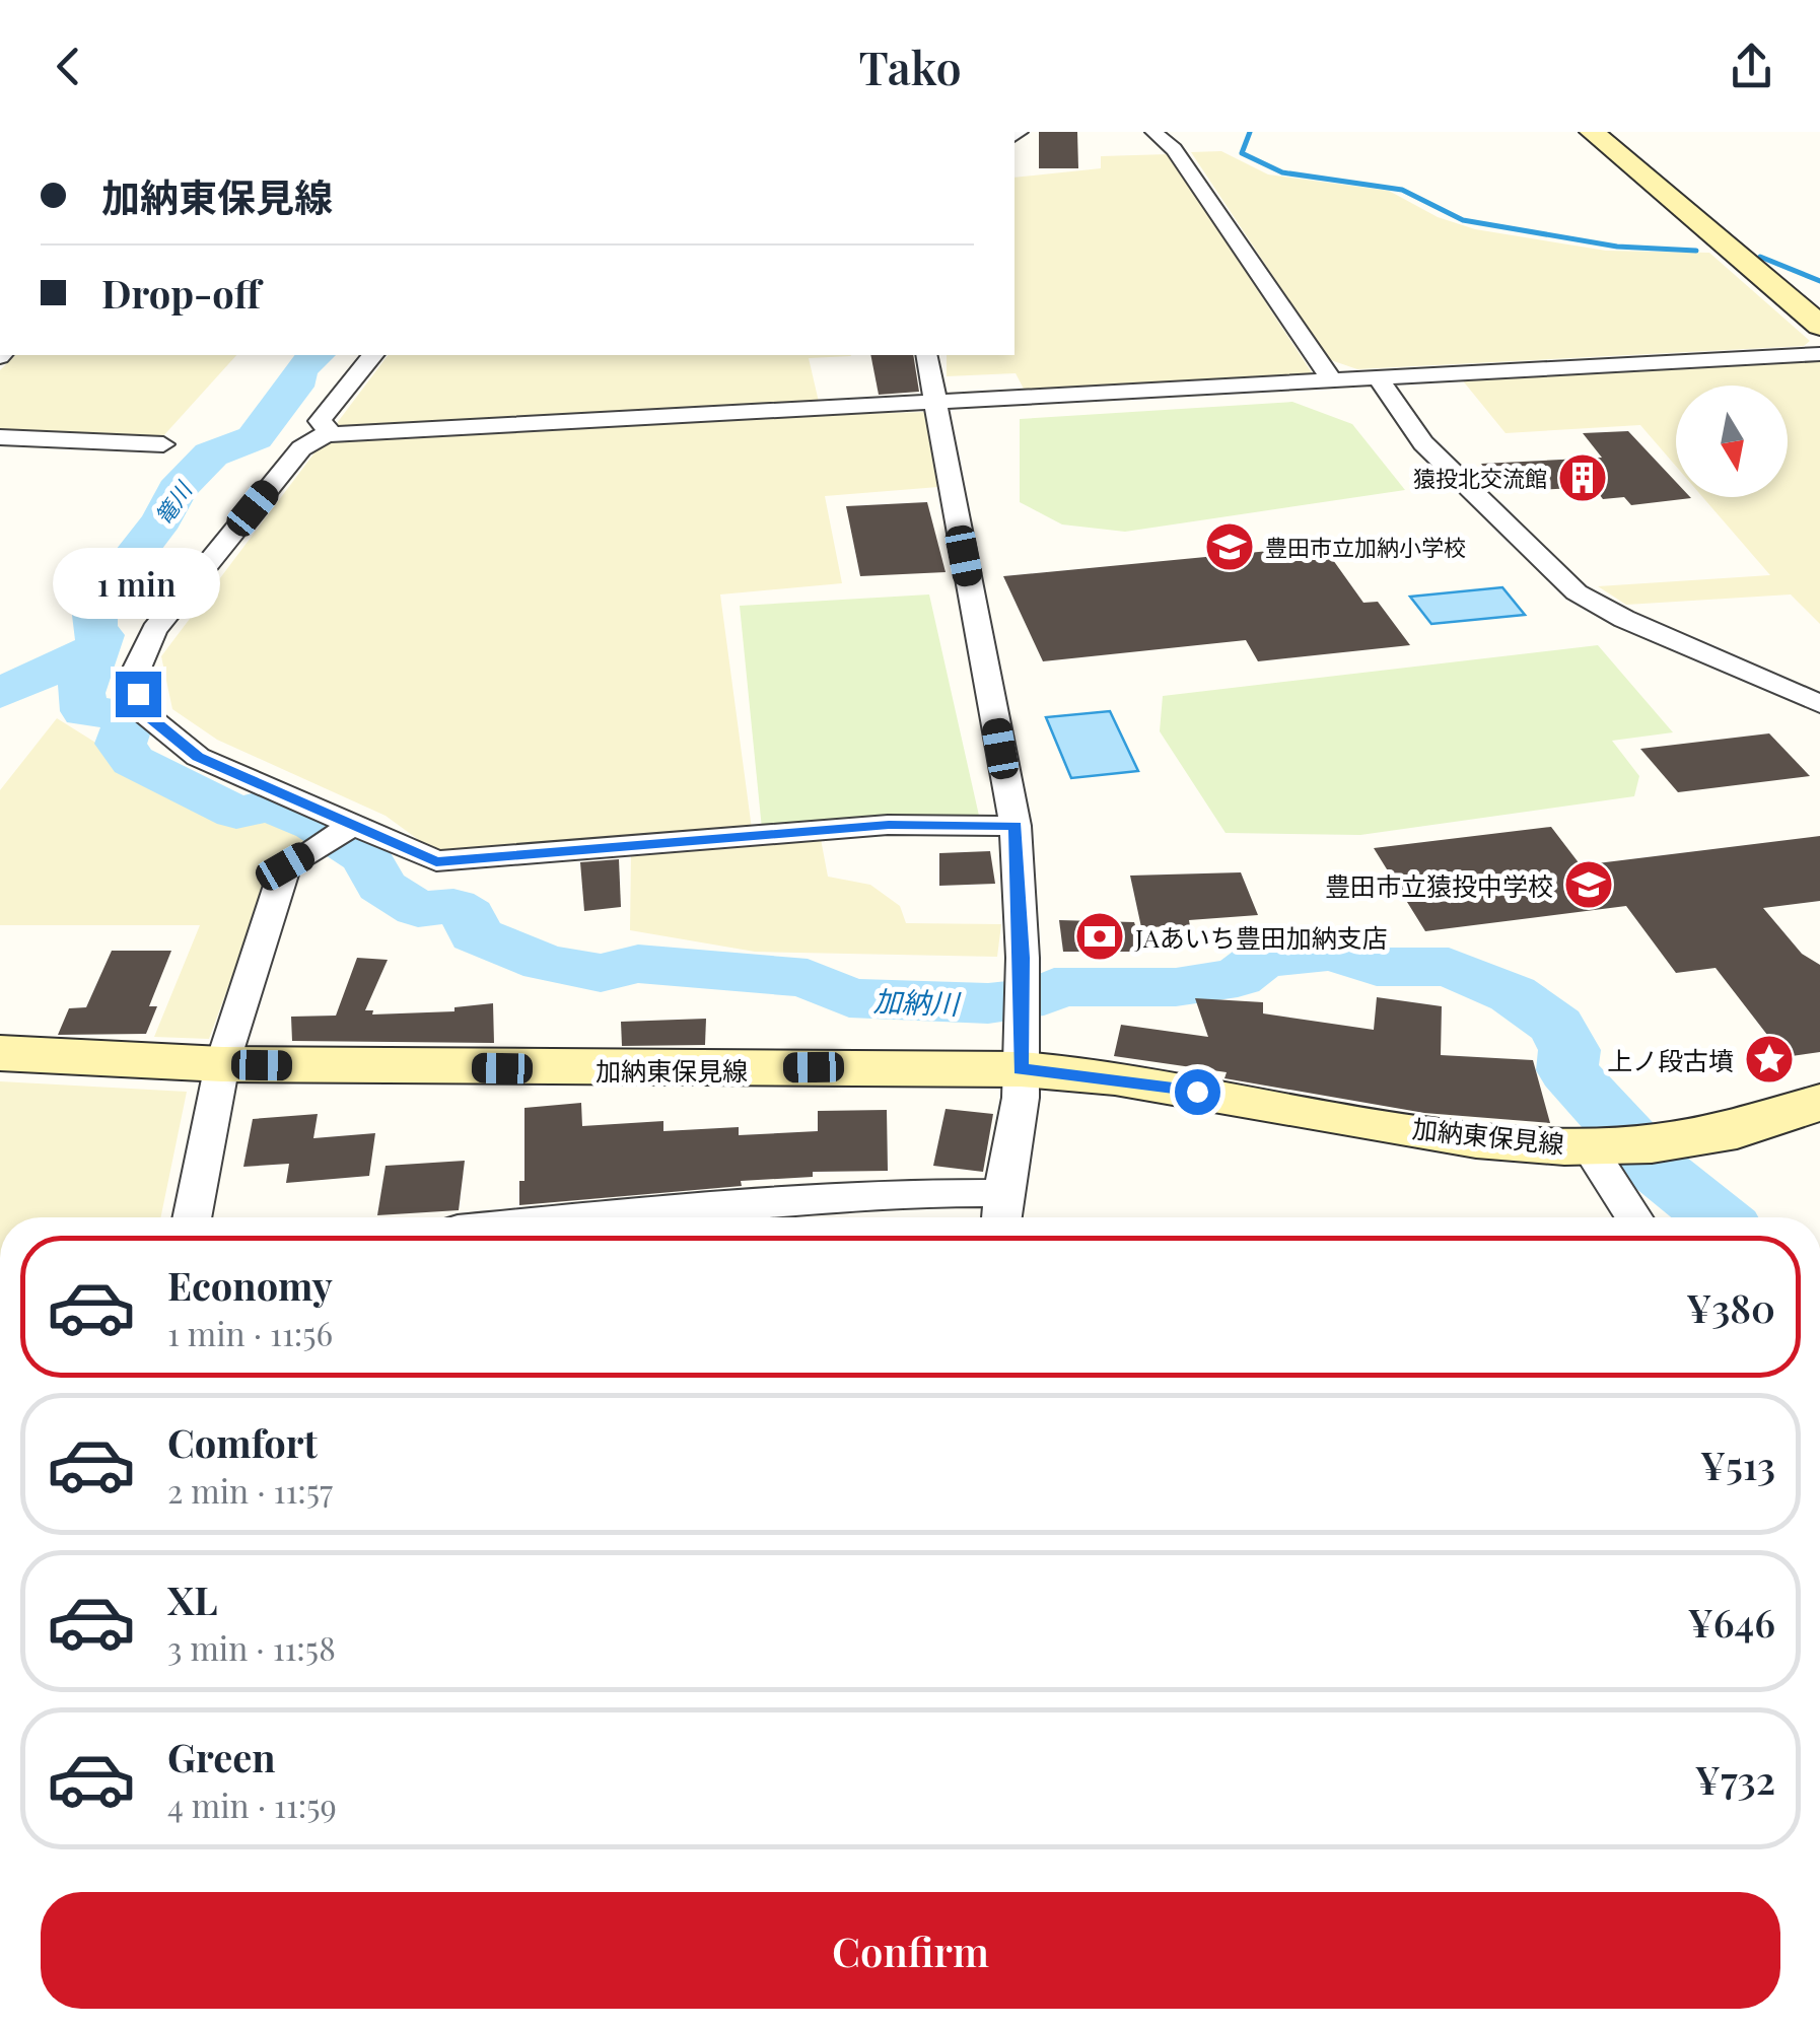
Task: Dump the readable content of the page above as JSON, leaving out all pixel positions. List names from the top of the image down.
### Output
{
  "streets": {
    "main road": ["加納東保見線"]
  },
  "water": ["篭川", "加納川"],
  "places": {
    "building": ["猿投北交流館"],
    "school or university": ["豊田市立加納小学校", "豊田市立猿投中学校"],
    "bank": ["JAあいち豊田加納支店"],
    "place": ["上ノ段古墳"]
  },
  "north": "bottom",
  "page": {
    "header": "Tako",
    "banner": ["加納東保見線", "Drop-off"],
    "bubble": "1 min",
    "list": [
      {
        "name": "Economy",
        "note": "1 min · 11:56",
        "value": "¥380"
      },
      {
        "name": "Comfort",
        "note": "2 min · 11:57",
        "value": "¥513"
      },
      {
        "name": "XL",
        "note": "3 min · 11:58",
        "value": "¥646"
      },
      {
        "name": "Green",
        "note": "4 min · 11:59",
        "value": "¥732"
      }
    ],
    "buttons": "Confirm"
  }
}
